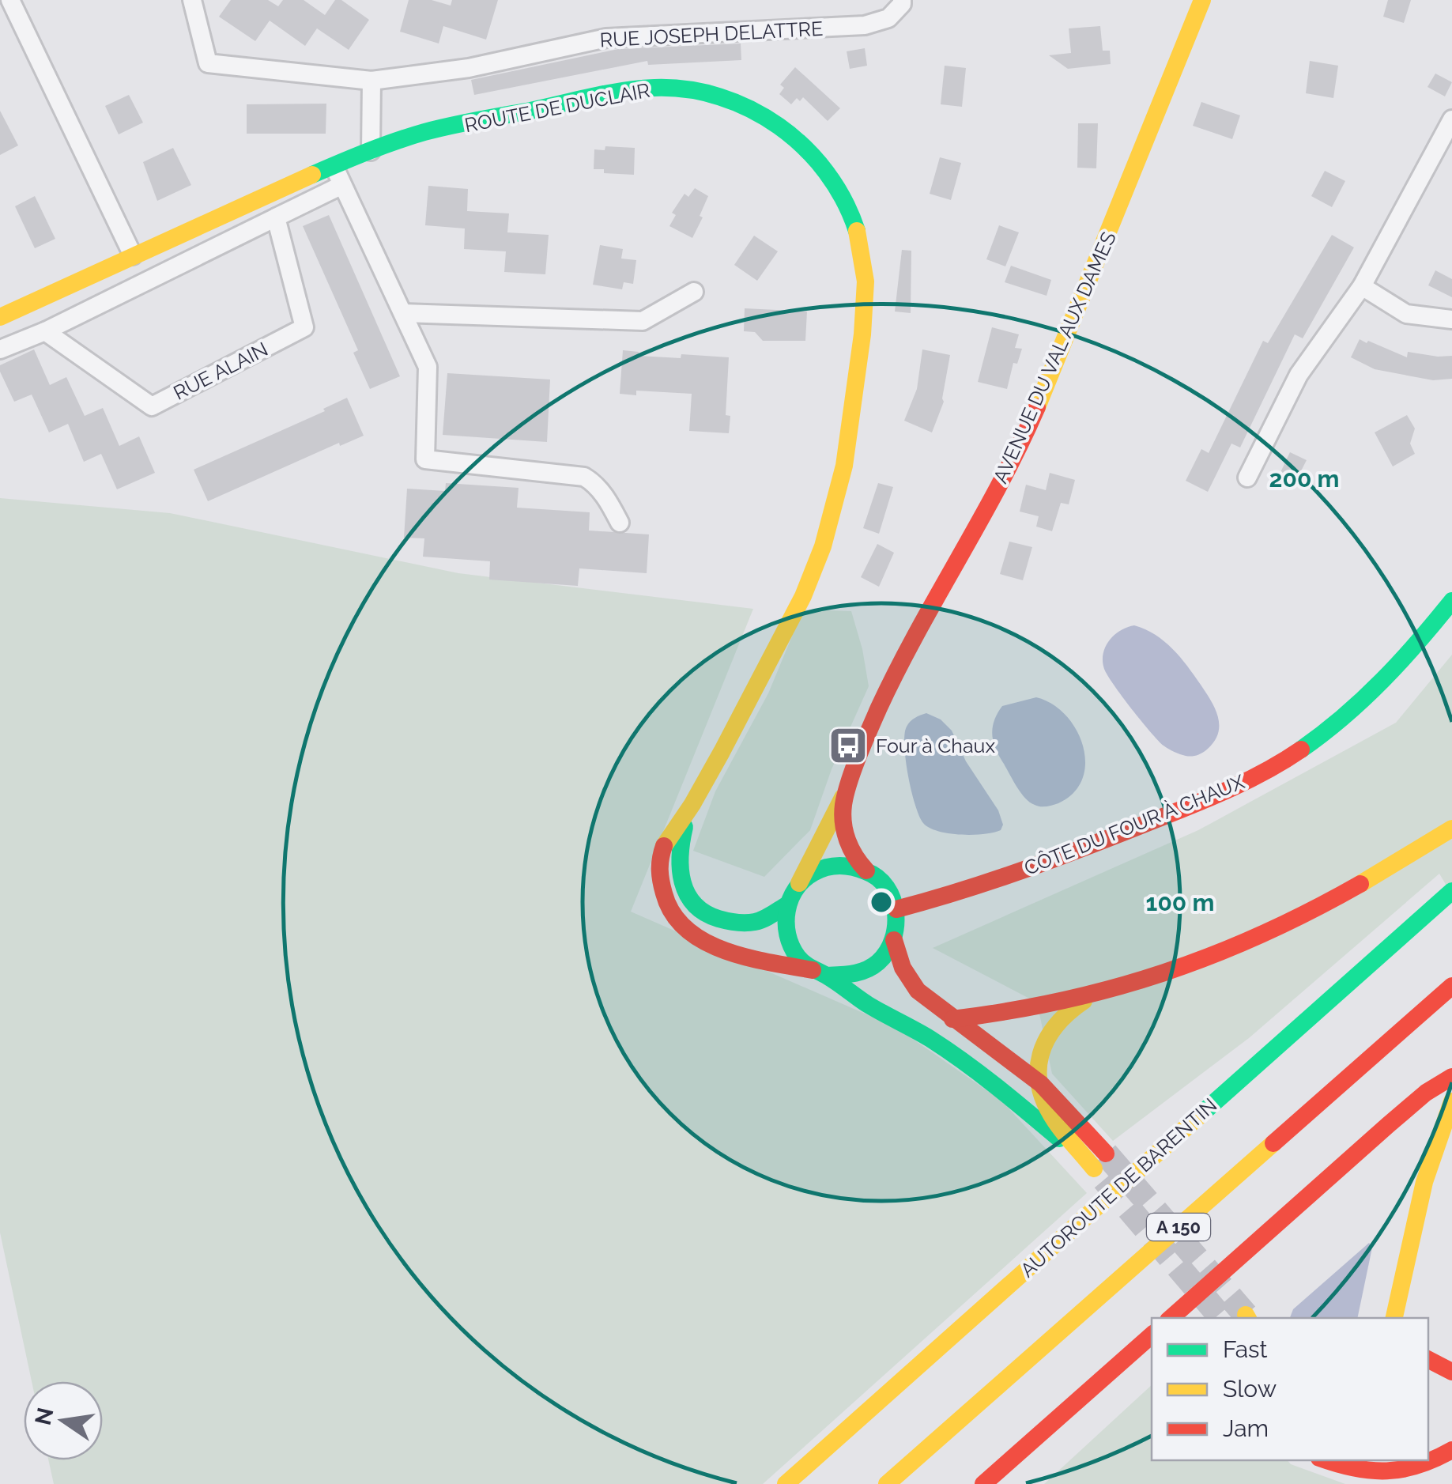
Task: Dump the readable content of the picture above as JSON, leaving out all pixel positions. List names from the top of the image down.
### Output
{
  "streets": {
    "main road": [
      "ROUTE DE DUCLAIR",
      "AVENUE DU VAL AUX DAMES",
      "CÔTE DU FOUR À CHAUX",
      "AUTOROUTE DE BARENTIN",
      "A 150"
    ],
    "street": ["RUE JOSEPH DELATTRE", "RUE ALAIN"]
  },
  "crossings": [
    ["ROUTE DE DUCLAIR", "AVENUE DU VAL AUX DAMES"],
    ["ROUTE DE DUCLAIR", "CÔTE DU FOUR À CHAUX"],
    ["AVENUE DU VAL AUX DAMES", "CÔTE DU FOUR À CHAUX"]
  ],
  "places": {
    "bus stop": ["Four à Chaux"]
  },
  "legend": ["Fast", "Slow", "Jam"],
  "north": "left",
  "rings": ["200 m", "100 m"]
}
